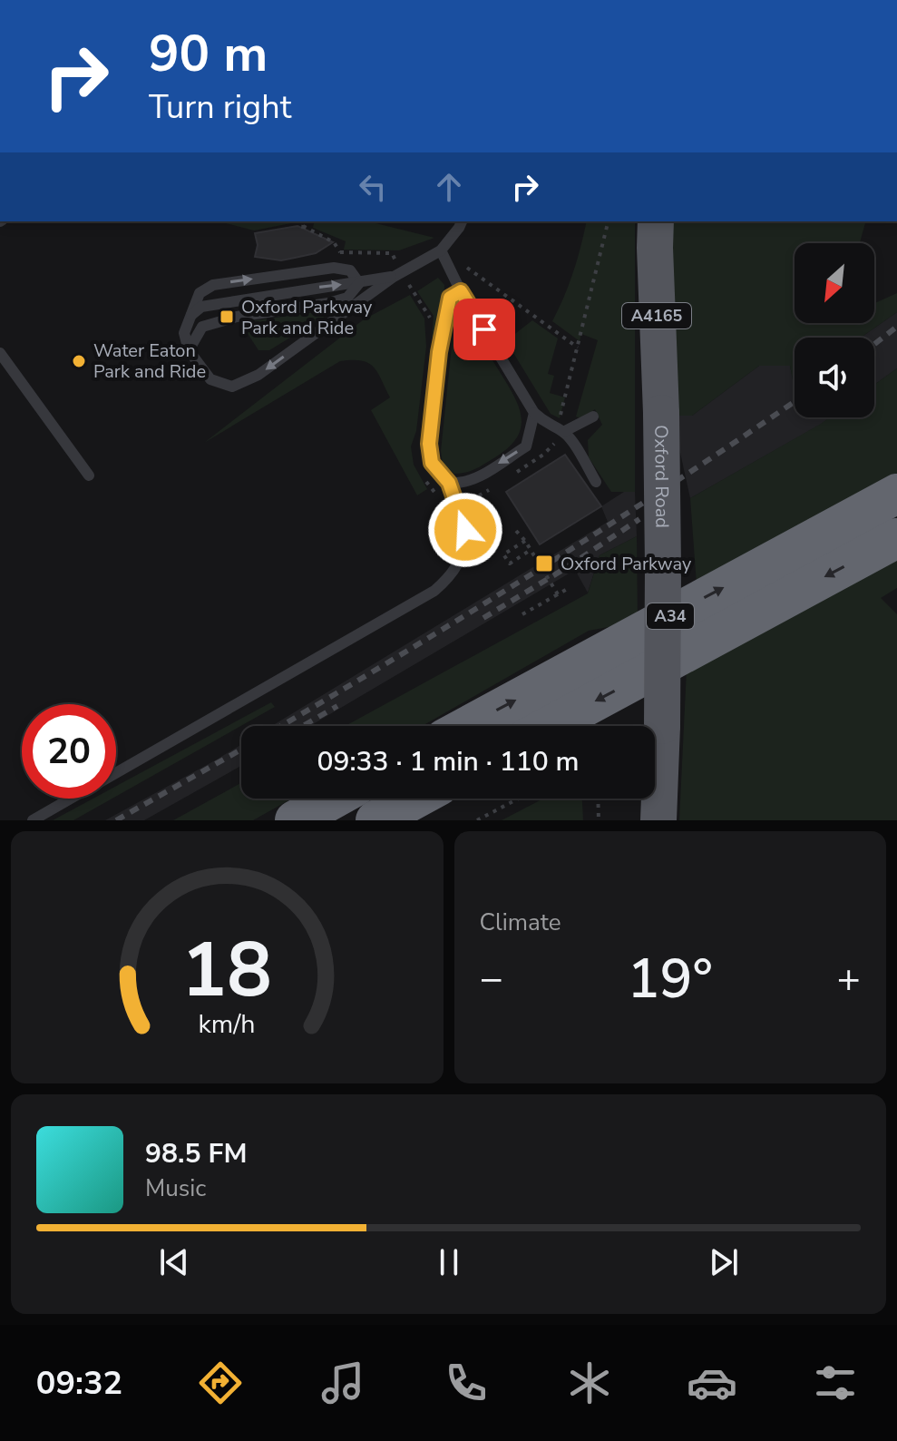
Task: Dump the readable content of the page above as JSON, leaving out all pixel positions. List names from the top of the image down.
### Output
{
  "streets": {
    "highway": ["A34"],
    "main road": ["A4165", "Oxford Road"]
  },
  "places": {
    "transit": ["Oxford Parkway Park and Ride", "Oxford Parkway"],
    "other": ["Water Eaton Park and Ride"]
  },
  "north": "bottom left",
  "page": {
    "turn": ["90 m", "Turn right"],
    "limit": "20",
    "trip": "09:33 · 1 min · 110 m",
    "tile": "Climate",
    "heat": ["−", "19°", "+"],
    "song": ["98.5 FM", "Music"],
    "tabs": "09:32",
    "gauge": ["18", "km/h"]
  }
}
